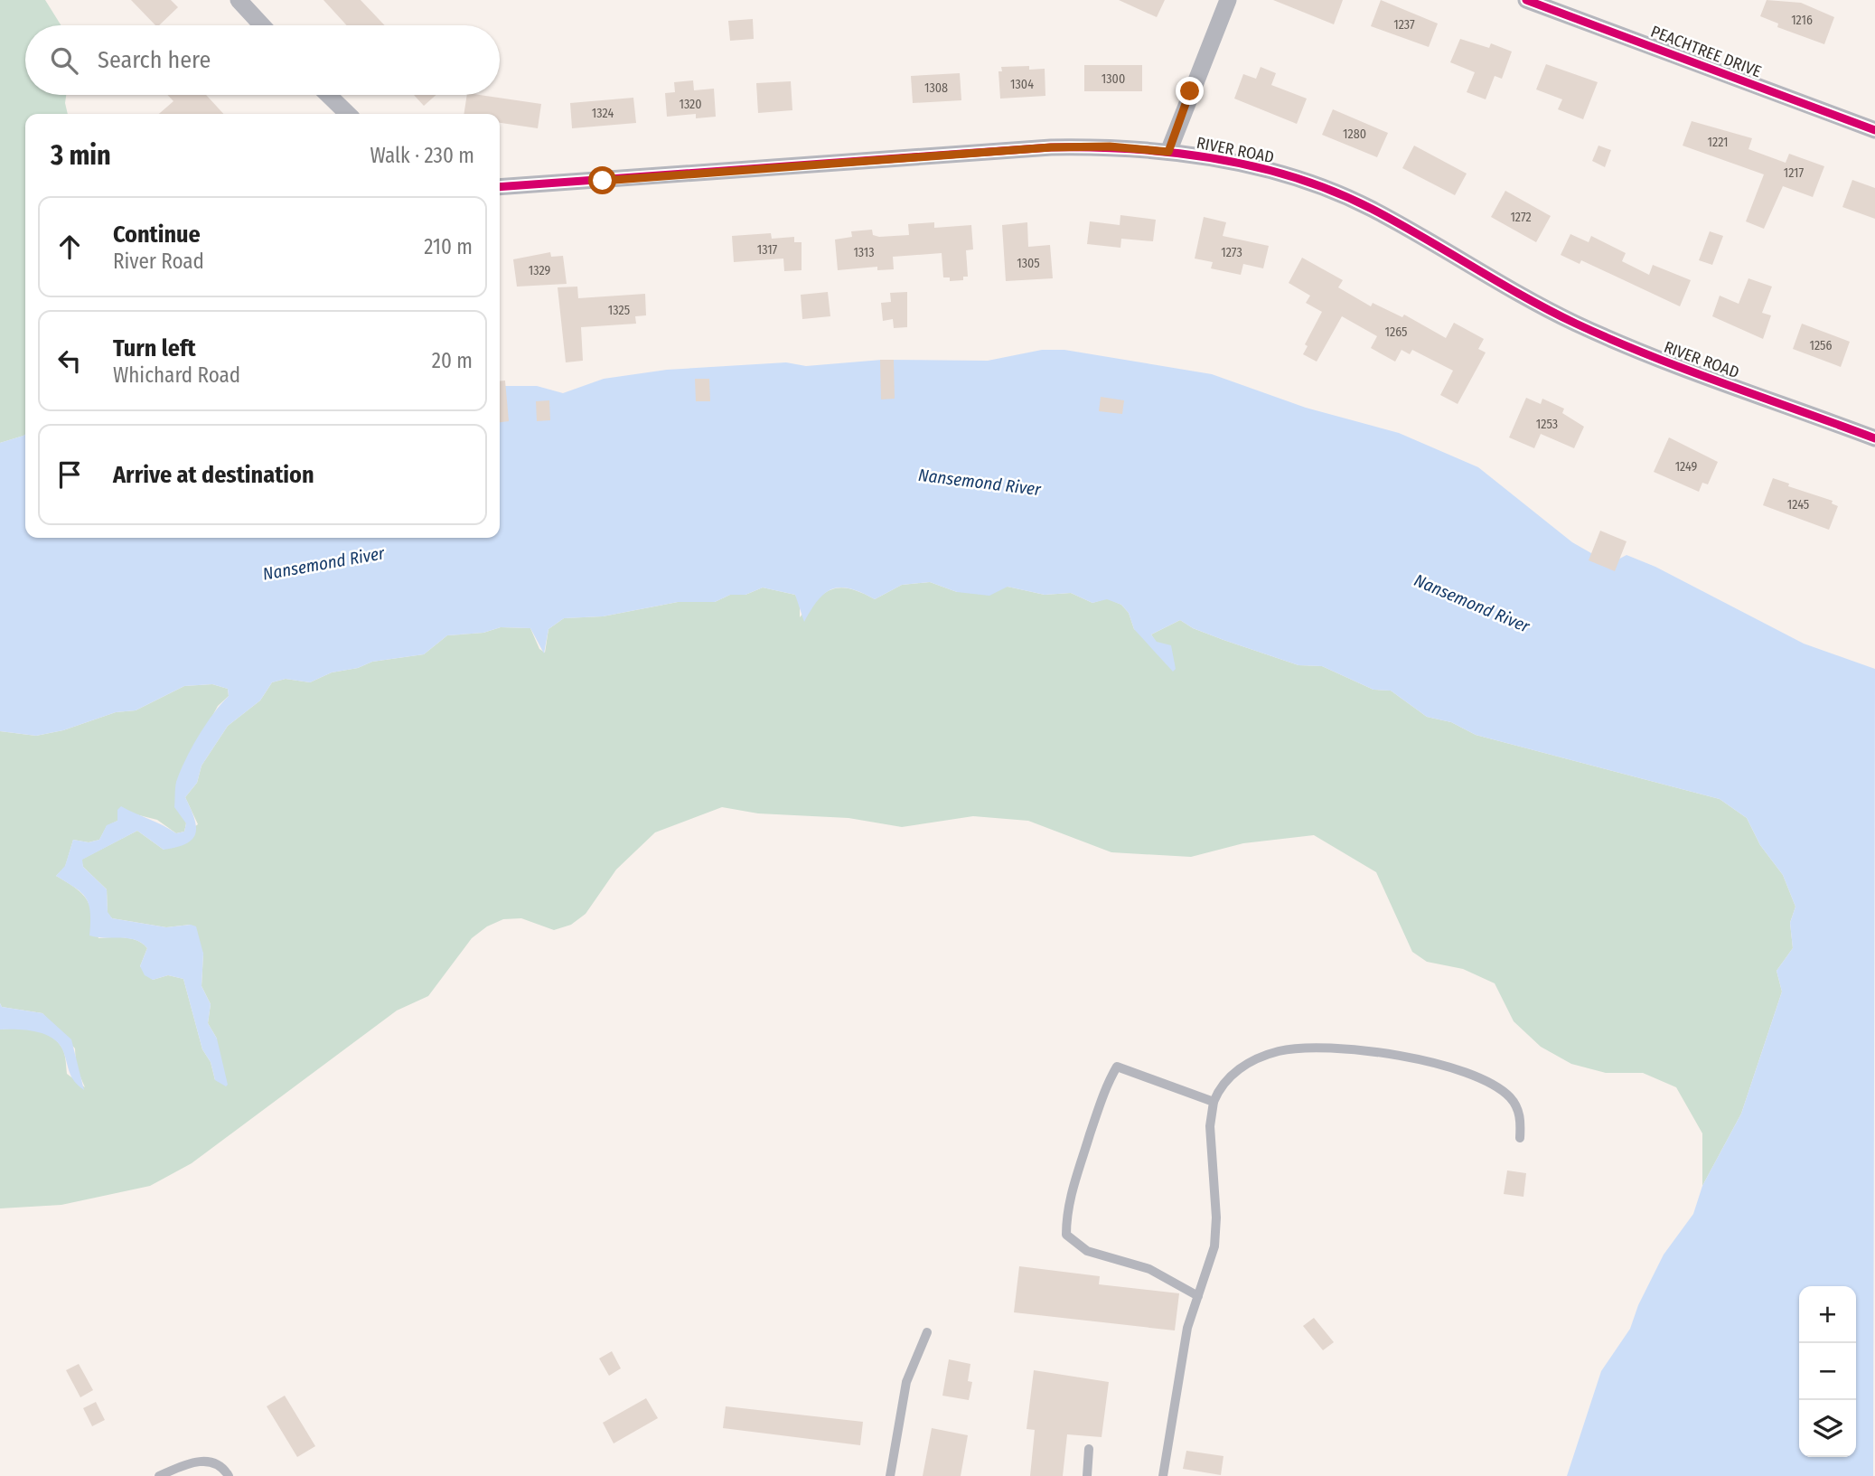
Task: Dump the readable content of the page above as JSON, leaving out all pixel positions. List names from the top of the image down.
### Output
{
  "streets": {
    "street": ["PEACHTREE DRIVE", "RIVER ROAD"]
  },
  "water": ["Nansemond River"],
  "house_numbers": [
    "1216",
    "1237",
    "1300",
    "1304",
    "1308",
    "1320",
    "1324",
    "1280",
    "1221",
    "1217",
    "1272",
    "1317",
    "1313",
    "1273",
    "1305",
    "1329",
    "1325",
    "1265",
    "1256",
    "1253",
    "1249",
    "1245"
  ],
  "page": {
    "search": "Search here",
    "heading": ["3 min", "Walk · 230 m"],
    "list": [
      ["Continue", "River Road", "210 m"],
      ["Turn left", "Whichard Road", "20 m"],
      "Arrive at destination"
    ],
    "map_buttons": ["+", "−"]
  }
}
